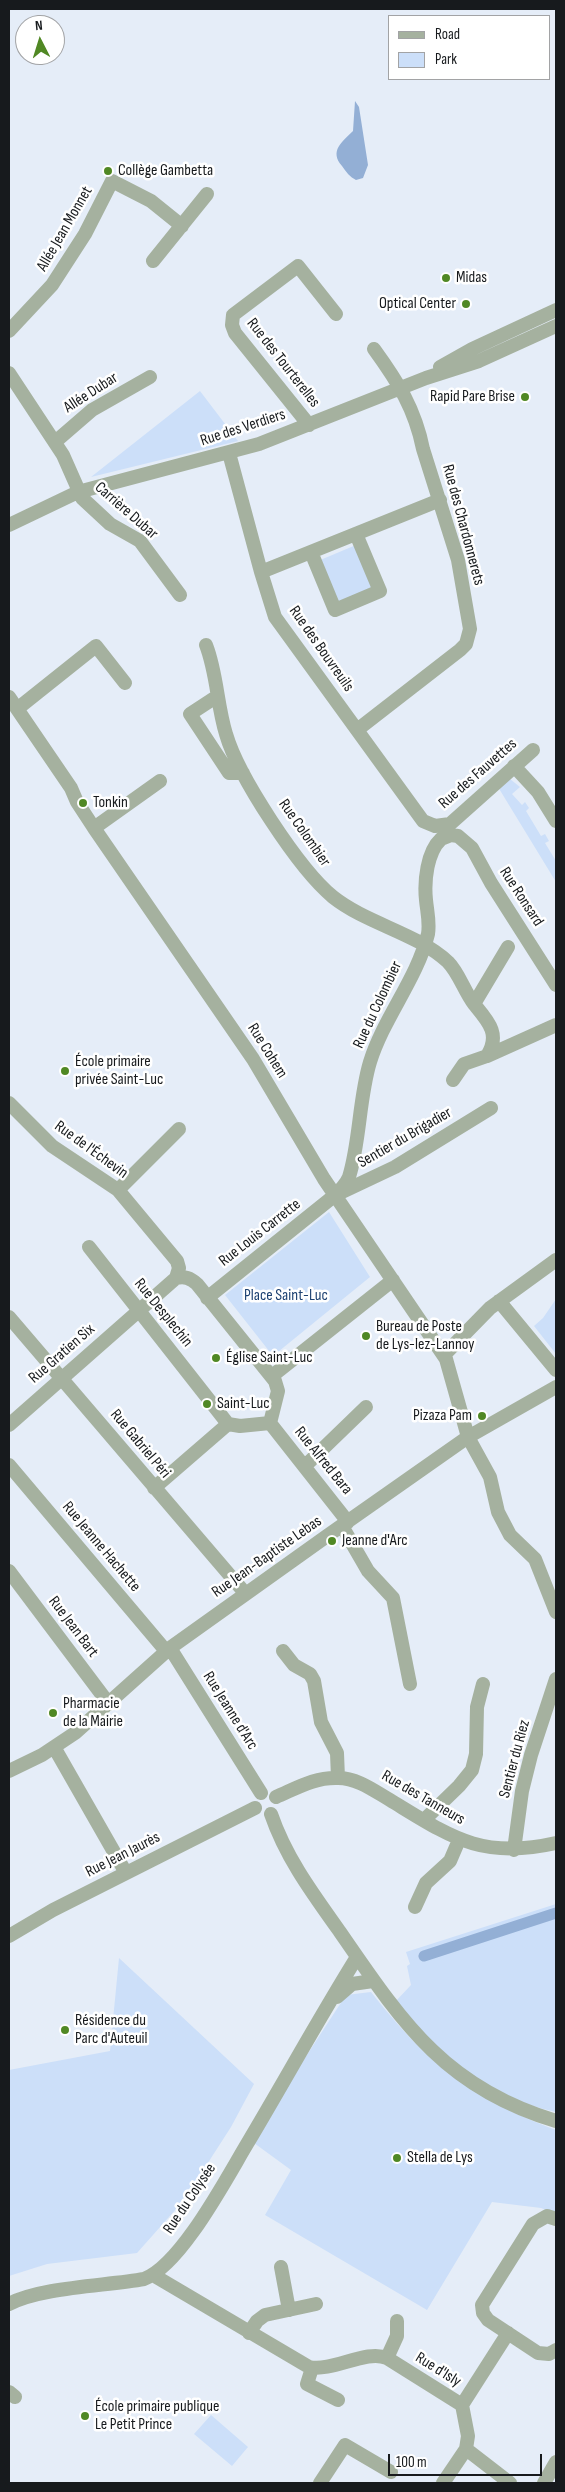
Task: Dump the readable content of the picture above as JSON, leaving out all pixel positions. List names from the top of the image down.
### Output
{
  "streets": {
    "street": [
      "Allée Jean Monnet",
      "Rue des Tourterelles",
      "Allée Dubar",
      "Rue des Verdiers",
      "Carrière Dubar",
      "Rue des Chardonnerets",
      "Rue des Bouvreuils",
      "Rue des Fauvettes",
      "Rue Colombier",
      "Rue Ronsard",
      "Rue du Colombier",
      "Rue Cohem",
      "Sentier du Brigadier",
      "Rue de l'Échevin",
      "Rue Louis Carrette",
      "Rue Desplechin",
      "Rue Gratien Six",
      "Rue Gabriel Péri",
      "Rue Alfred Bara",
      "Rue Jeanne Hachette",
      "Rue Jean-Baptiste Lebas",
      "Rue Jean Bart",
      "Rue Jeanne d'Arc",
      "Sentier du Riez",
      "Rue des Tanneurs",
      "Rue Jean Jaurès",
      "Rue du Colysée",
      "Rue d'Isly"
    ]
  },
  "crossings": [
    ["Rue des Tourterelles", "Rue des Verdiers"],
    ["Allée Dubar", "Carrière Dubar"],
    ["Rue des Verdiers", "Carrière Dubar"],
    ["Rue des Verdiers", "Rue des Chardonnerets"],
    ["Rue des Verdiers", "Rue des Bouvreuils"],
    ["Rue des Chardonnerets", "Rue des Bouvreuils"],
    ["Rue des Bouvreuils", "Rue des Fauvettes"],
    ["Rue des Bouvreuils", "Rue Ronsard"],
    ["Rue des Bouvreuils", "Rue du Colombier"],
    ["Rue des Fauvettes", "Rue Ronsard"],
    ["Rue des Fauvettes", "Rue du Colombier"],
    ["Rue Colombier", "Rue du Colombier"],
    ["Rue Ronsard", "Rue du Colombier"],
    ["Rue du Colombier", "Rue Cohem"],
    ["Rue du Colombier", "Sentier du Brigadier"],
    ["Rue du Colombier", "Rue Louis Carrette"],
    ["Rue Cohem", "Sentier du Brigadier"],
    ["Rue Cohem", "Rue Louis Carrette"],
    ["Rue Cohem", "Rue Jean-Baptiste Lebas"],
    ["Sentier du Brigadier", "Rue Louis Carrette"],
    ["Rue de l'Échevin", "Rue Gratien Six"],
    ["Rue Desplechin", "Rue Gratien Six"],
    ["Rue Gratien Six", "Rue Gabriel Péri"],
    ["Rue Gabriel Péri", "Rue Jean-Baptiste Lebas"],
    ["Rue Alfred Bara", "Rue Jean-Baptiste Lebas"],
    ["Rue Jeanne Hachette", "Rue Jean-Baptiste Lebas"],
    ["Rue Jeanne Hachette", "Rue Jeanne d'Arc"],
    ["Rue Jean-Baptiste Lebas", "Rue Jean Bart"],
    ["Rue Jean-Baptiste Lebas", "Rue Jeanne d'Arc"],
    ["Rue Jeanne d'Arc", "Rue des Tanneurs"],
    ["Rue Jeanne d'Arc", "Rue Jean Jaurès"],
    ["Sentier du Riez", "Rue des Tanneurs"],
    ["Rue des Tanneurs", "Rue Jean Jaurès"]
  ],
  "parks": ["Place Saint-Luc"],
  "places": [
    "Collège Gambetta",
    "Midas",
    "Optical Center",
    "Rapid Pare Brise",
    "Tonkin",
    "École primaire privée Saint-Luc",
    "Bureau de Poste de Lys-lez-Lannoy",
    "Église Saint-Luc",
    "Saint-Luc",
    "Pizaza Pam",
    "Jeanne d'Arc",
    "Pharmacie de la Mairie",
    "Résidence du Parc d'Auteuil",
    "Stella de Lys",
    "École primaire publique Le Petit Prince"
  ],
  "legend": ["Road", "Park"],
  "scale_bar": "100 m",
  "north": "top"
}
